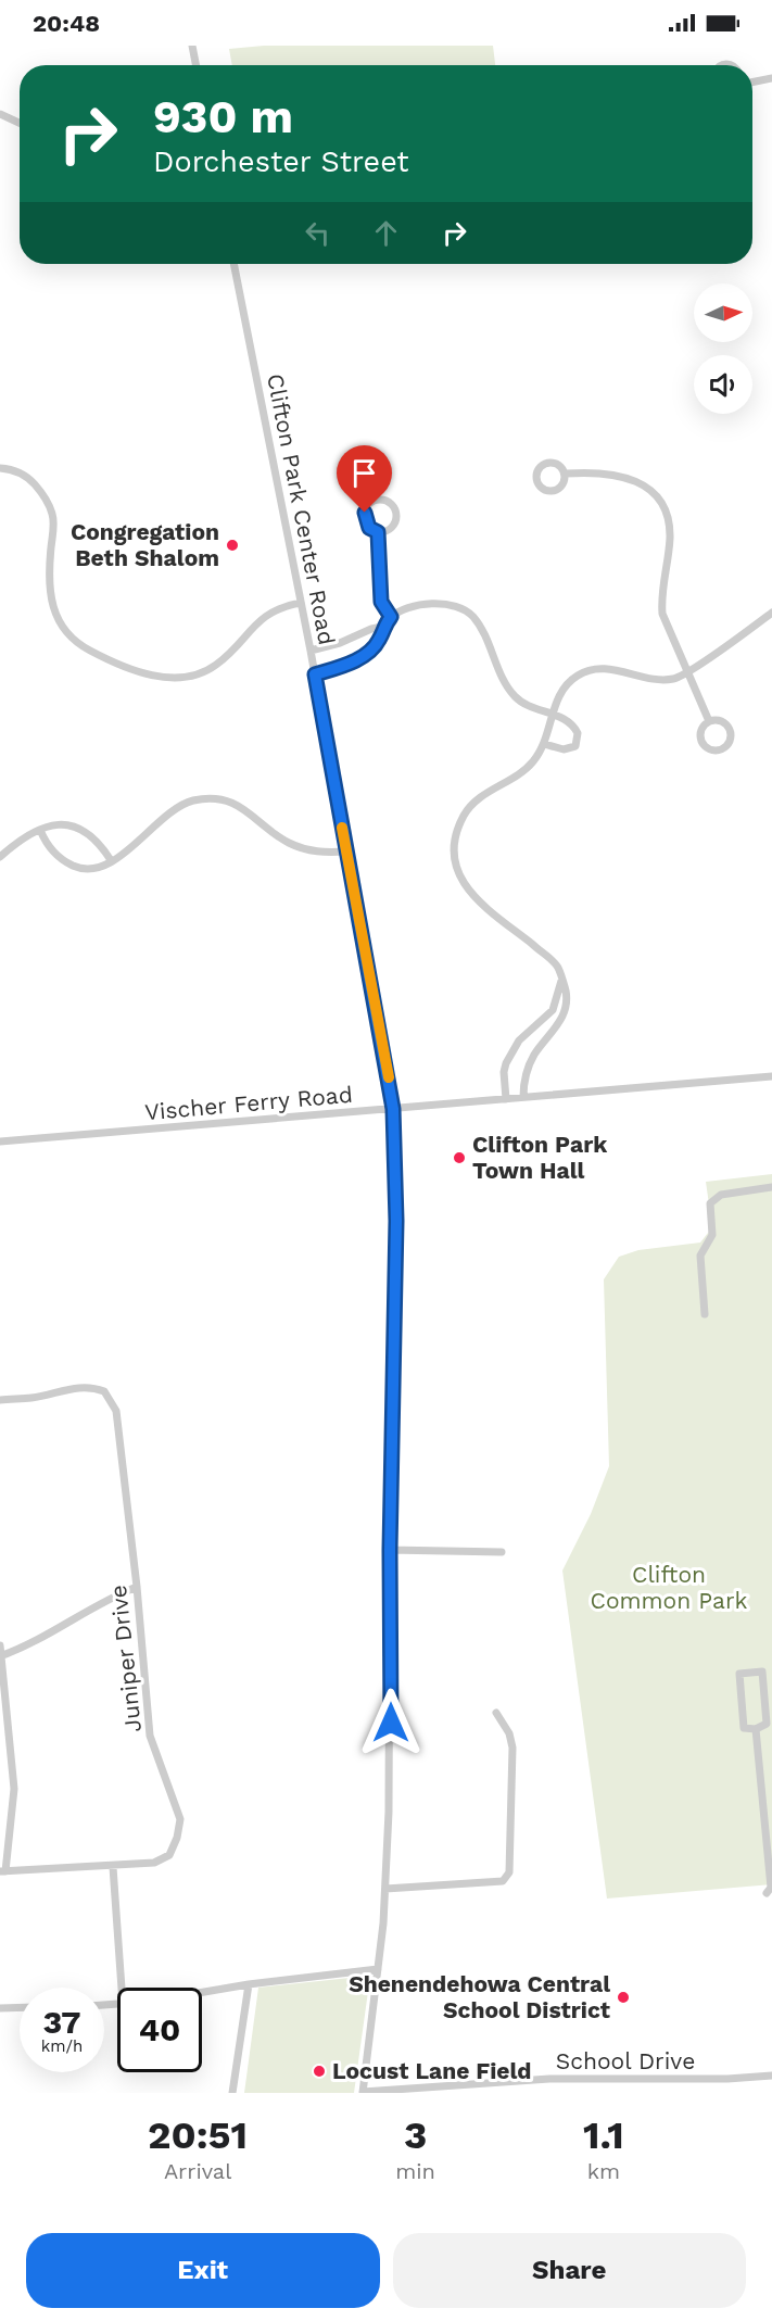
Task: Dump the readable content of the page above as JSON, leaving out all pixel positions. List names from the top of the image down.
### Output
{
  "streets": {
    "street": [
      "Clifton Park Center Road",
      "Vischer Ferry Road",
      "Juniper Drive",
      "School Drive"
    ]
  },
  "crossings": [
    ["Clifton Park Center Road", "Vischer Ferry Road"],
    ["Clifton Park Center Road", "School Drive"]
  ],
  "parks": ["Clifton Common Park"],
  "places": [
    "Congregation Beth Shalom",
    "Clifton Park Town Hall",
    "Shenendehowa Central School District",
    "Locust Lane Field"
  ],
  "north": "right",
  "page": {
    "status": "20:48",
    "turn": ["930 m", "Dorchester Street"],
    "speed": "37 km/h",
    "limit": "40",
    "eta": [
      "20:51",
      "Arrival",
      "3",
      "min",
      "1.1",
      "km"
    ],
    "buttons": ["Exit", "Share"]
  }
}
